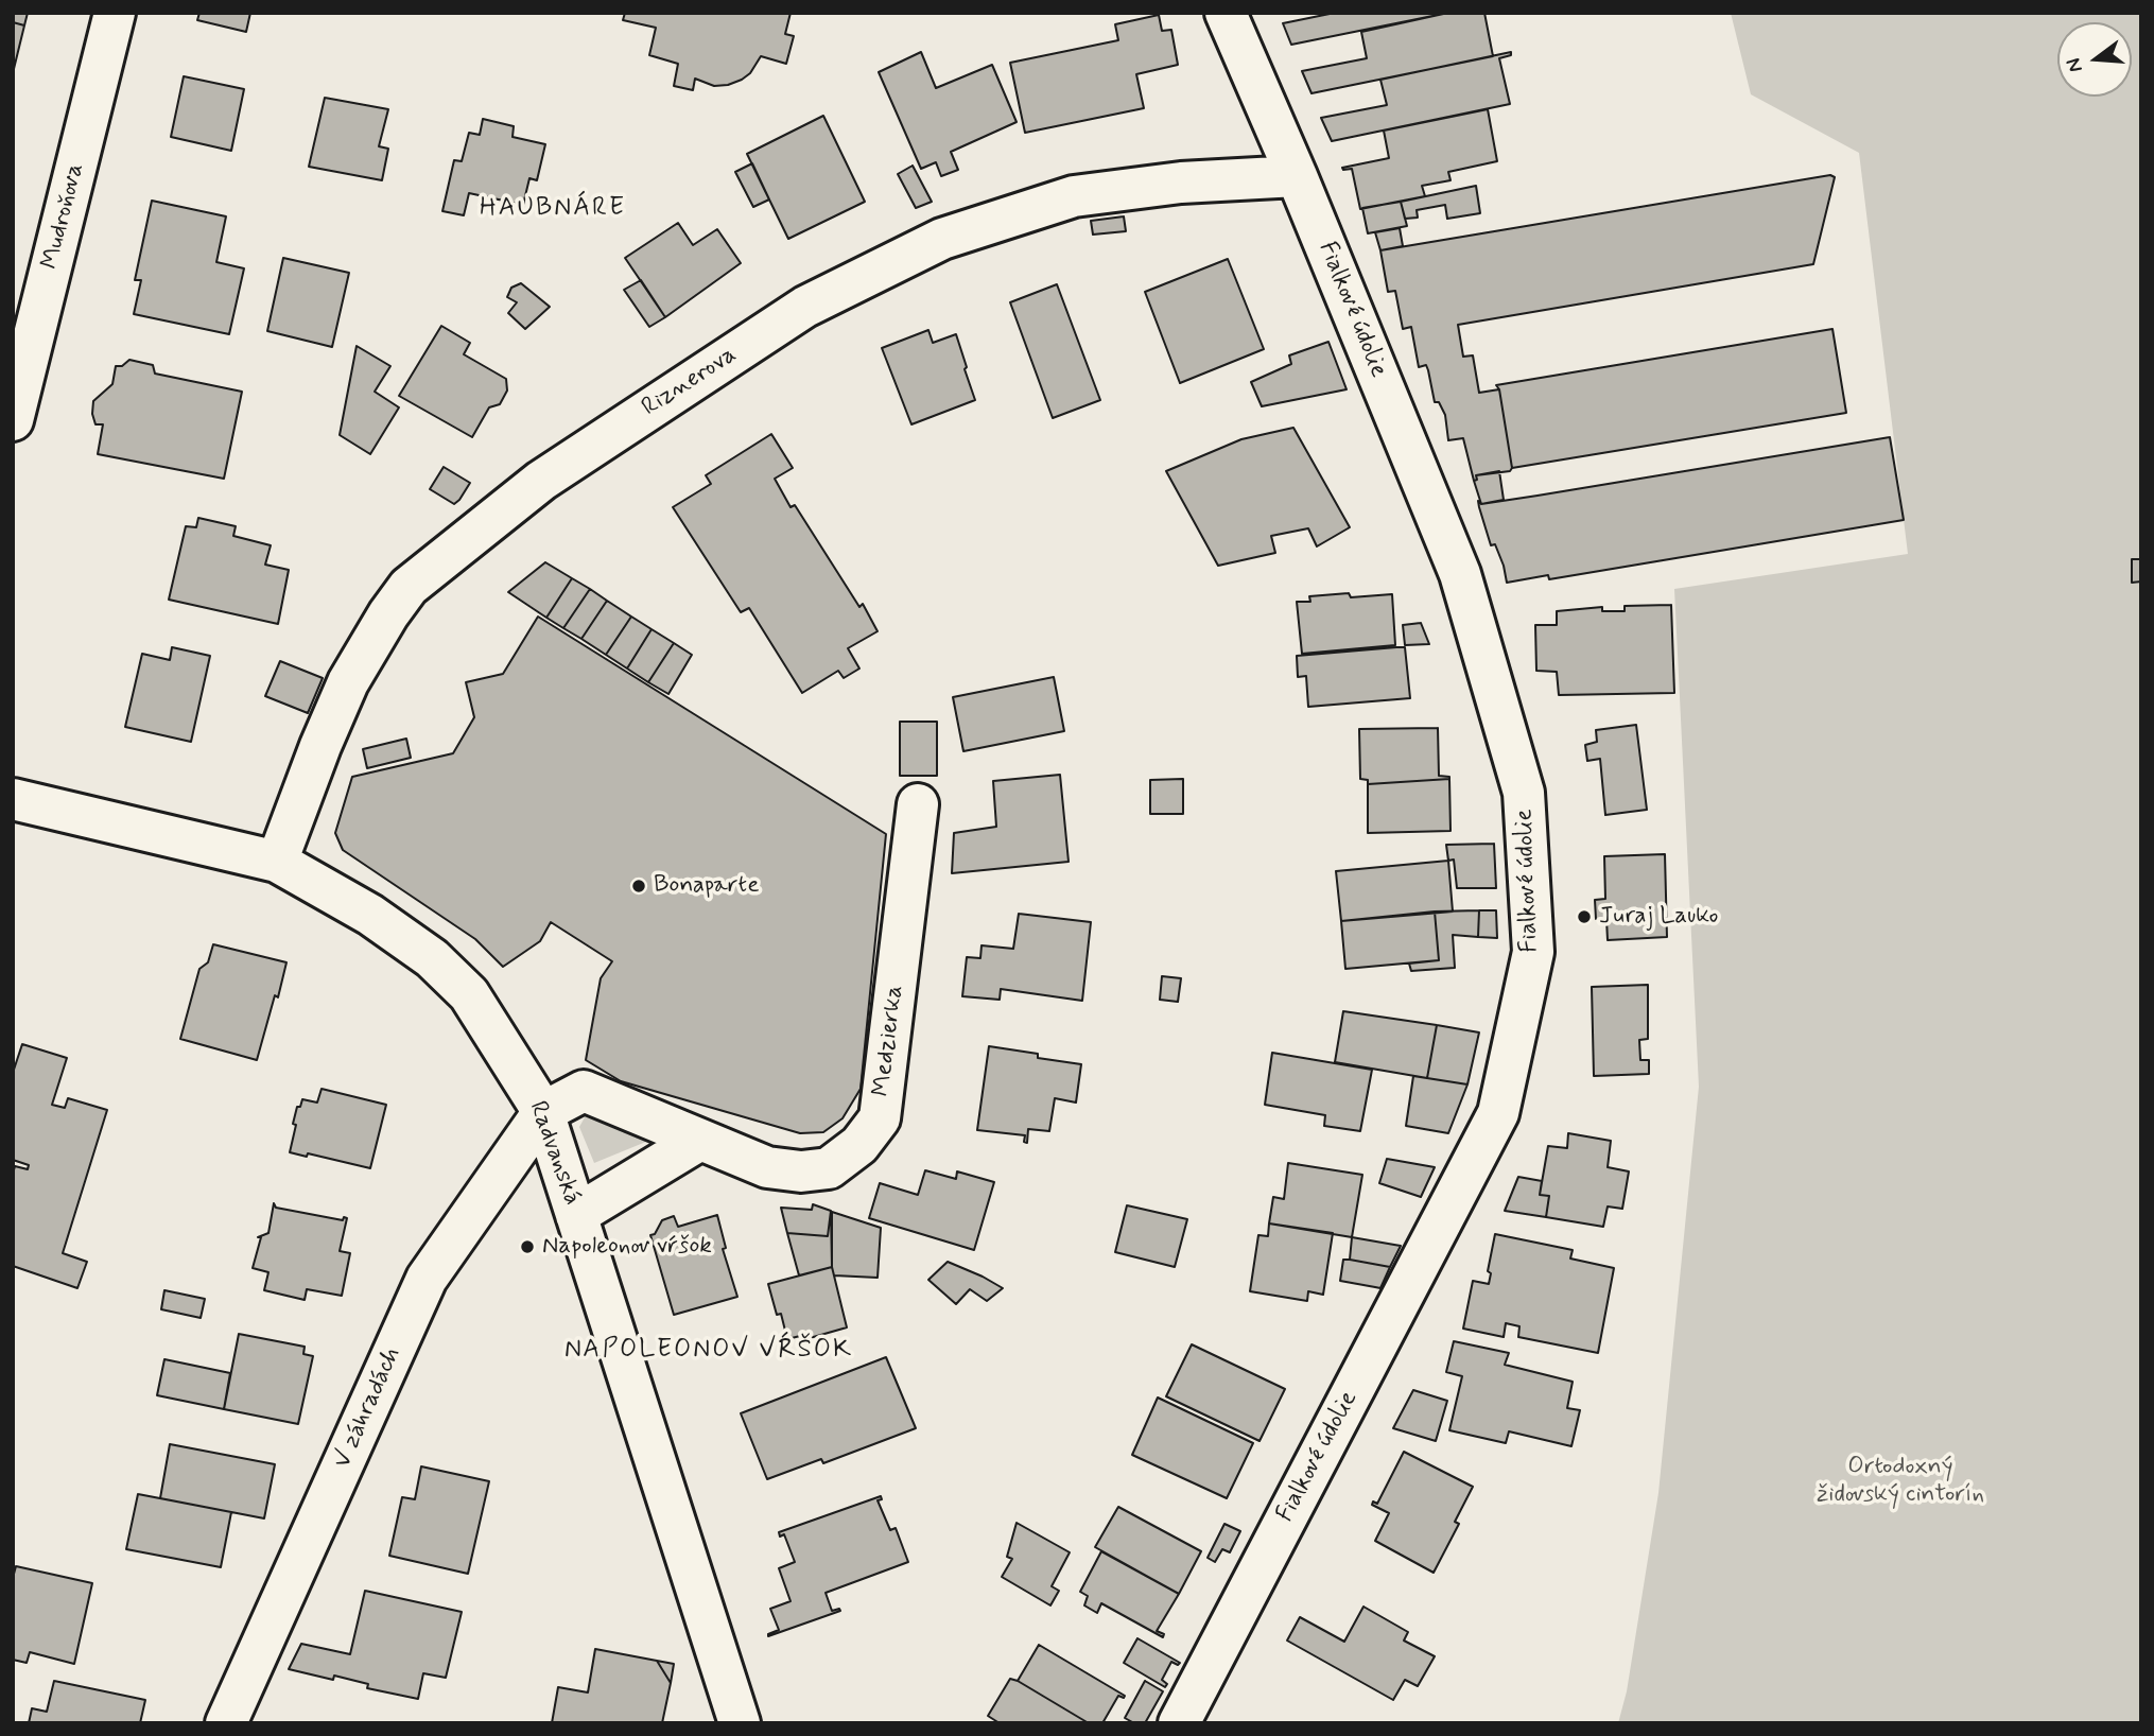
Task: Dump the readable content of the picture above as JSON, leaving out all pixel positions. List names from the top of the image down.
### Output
{
  "streets": {
    "street": [
      "Mudroňova",
      "Fialkové údolie",
      "Riznerova",
      "Medzierka",
      "Radvanská",
      "V záhradách"
    ]
  },
  "crossings": [
    ["Fialkové údolie", "Riznerova"],
    ["Riznerova", "Radvanská"],
    ["Medzierka", "Radvanská"],
    ["Medzierka", "V záhradách"],
    ["Radvanská", "V záhradách"]
  ],
  "districts": ["HAUBNÁRE", "NAPOLEONOV VŔŠOK"],
  "parks": ["Ortodoxný židovský cintorín"],
  "places": ["Bonaparte", "Juraj Lauko", "Napoleonov vŕšok"],
  "north": "left"
}
